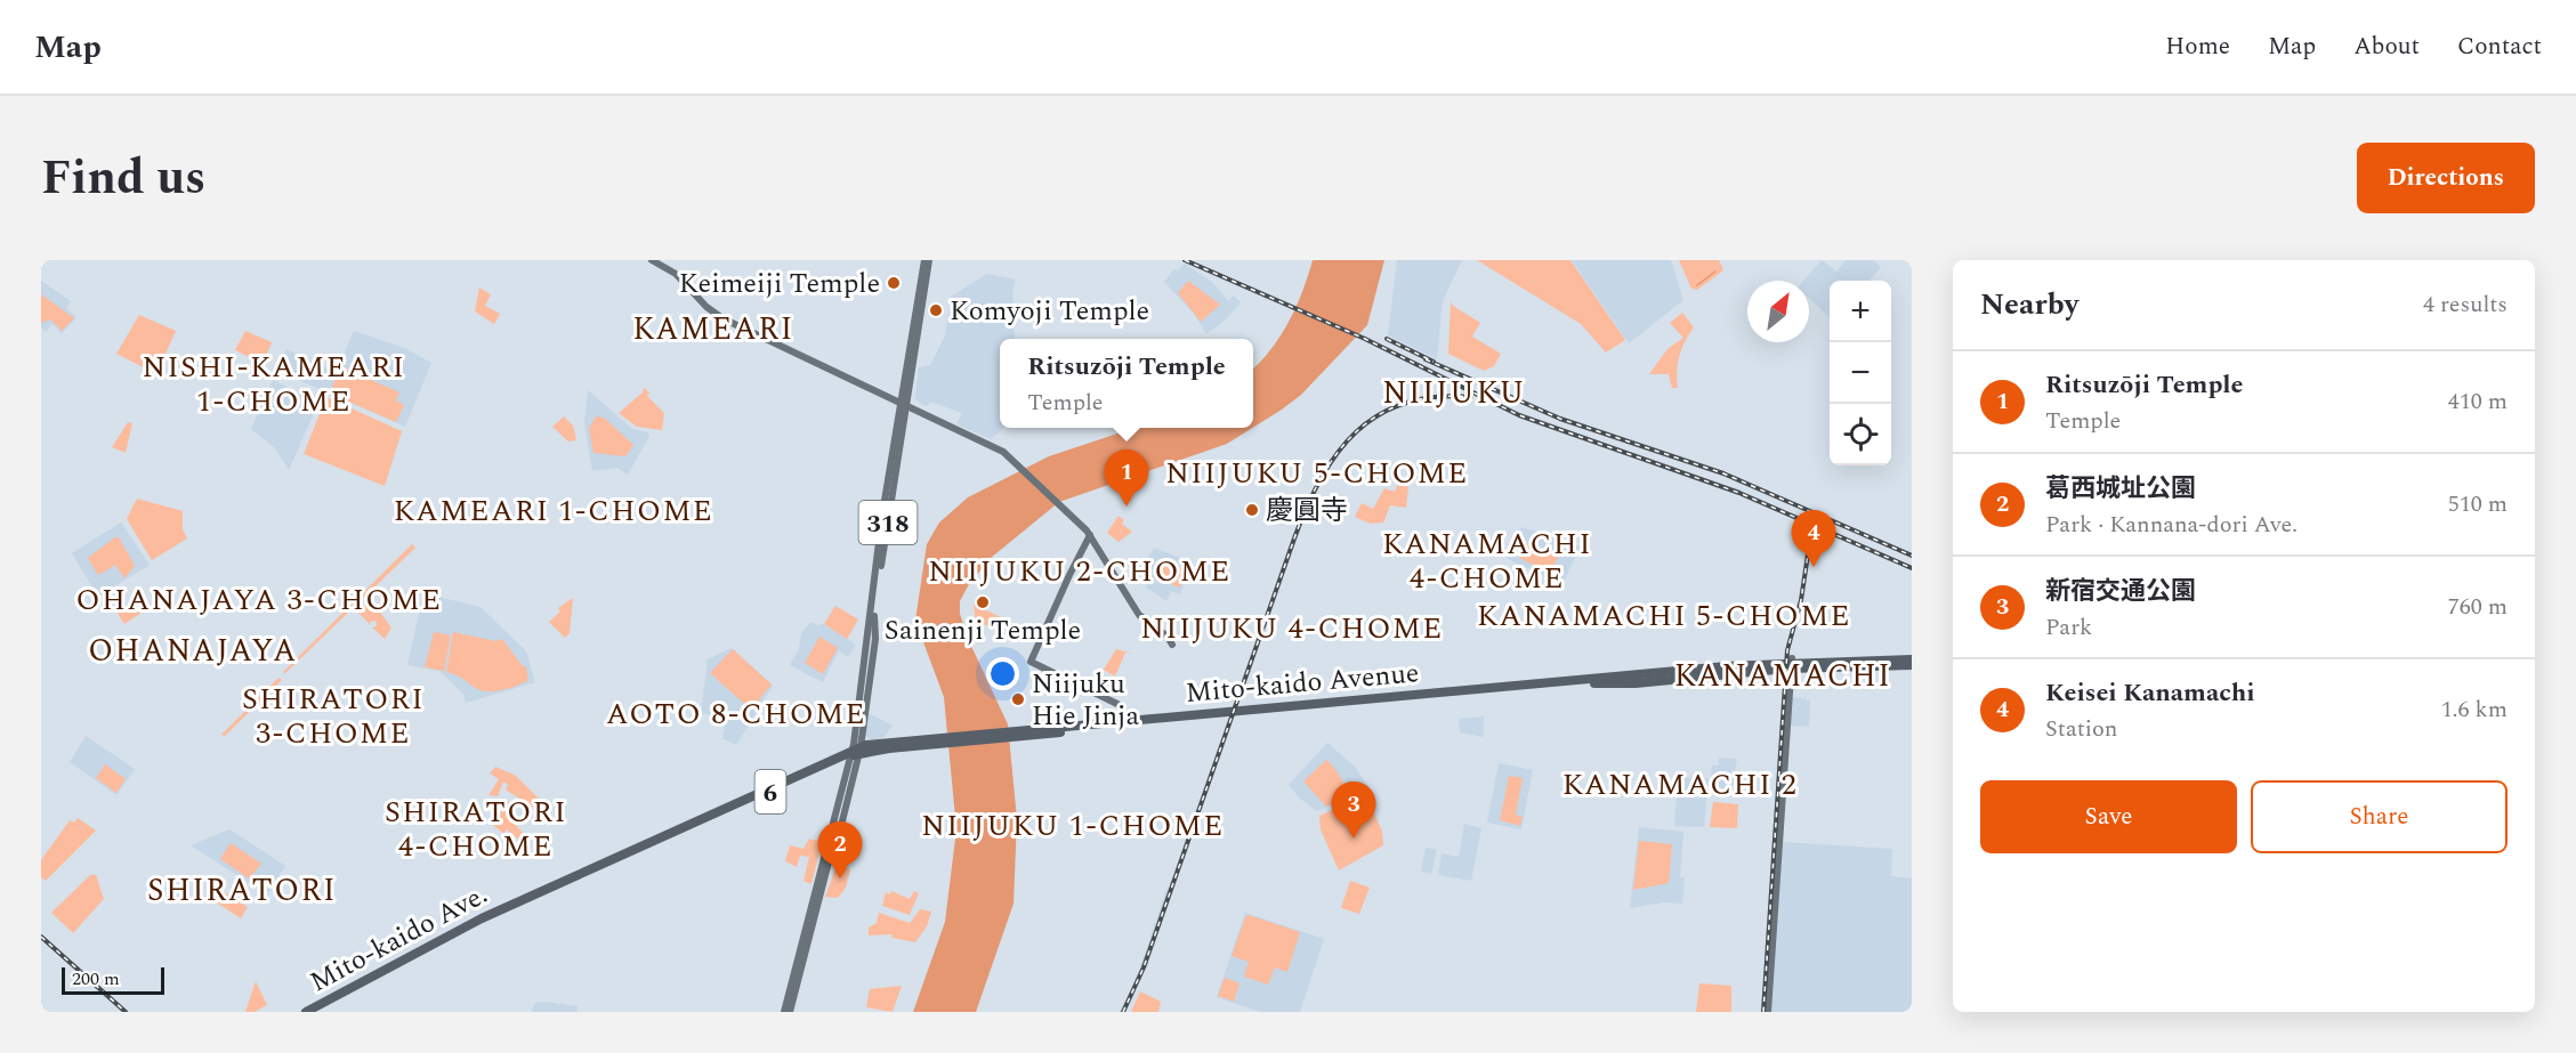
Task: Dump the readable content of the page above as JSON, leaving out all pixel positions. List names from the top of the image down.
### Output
{
  "streets": {
    "highway": ["Mito-kaido Avenue", "6", "Mito-kaido Ave."],
    "main road": ["318"]
  },
  "crossings": [
    ["Mito-kaido Avenue", "Mito-kaido Ave."]
  ],
  "districts": [
    "KAMEARI",
    "NISHI-KAMEARI 1-CHOME",
    "NIIJUKU",
    "NIIJUKU 5-CHOME",
    "KAMEARI 1-CHOME",
    "KANAMACHI 4-CHOME",
    "NIIJUKU 2-CHOME",
    "OHANAJAYA 3-CHOME",
    "KANAMACHI 5-CHOME",
    "NIIJUKU 4-CHOME",
    "OHANAJAYA",
    "KANAMACHI",
    "SHIRATORI 3-CHOME",
    "AOTO 8-CHOME",
    "KANAMACHI 2",
    "SHIRATORI 4-CHOME",
    "NIIJUKU 1-CHOME",
    "SHIRATORI"
  ],
  "places": [
    "Keimeiji Temple",
    "Komyoji Temple",
    "慶圓寺",
    "Sainenji Temple",
    "Niijuku Hie Jinja"
  ],
  "scale_bar": "200 m",
  "north": "top right",
  "page": {
    "header": "Map",
    "nav": [
      "Home",
      "Map",
      "About",
      "Contact"
    ],
    "title": "Find us",
    "buttons": [
      "Directions",
      ["Save", "Share"]
    ],
    "heading": ["Nearby", "4 results"],
    "map_buttons": ["+", "−"],
    "popup": ["Ritsuzōji Temple", "Temple"],
    "list": [
      {
        "mark": "1",
        "name": "Ritsuzōji Temple",
        "note": "Temple",
        "value": "410 m"
      },
      {
        "mark": "2",
        "name": "葛西城址公園",
        "note": "Park · Kannana-dori Ave.",
        "value": "510 m"
      },
      {
        "mark": "3",
        "name": "新宿交通公園",
        "note": "Park",
        "value": "760 m"
      },
      {
        "mark": "4",
        "name": "Keisei Kanamachi",
        "note": "Station",
        "value": "1.6 km"
      }
    ],
    "pins": [
      "1",
      "4",
      "3",
      "2"
    ],
    "scale": "200 m"
  }
}
